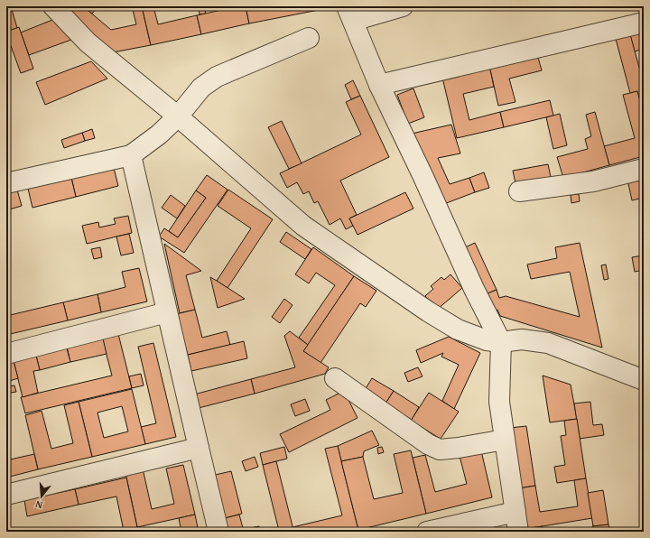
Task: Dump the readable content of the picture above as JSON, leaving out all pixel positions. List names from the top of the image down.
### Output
{
  "north": "bottom"
}
